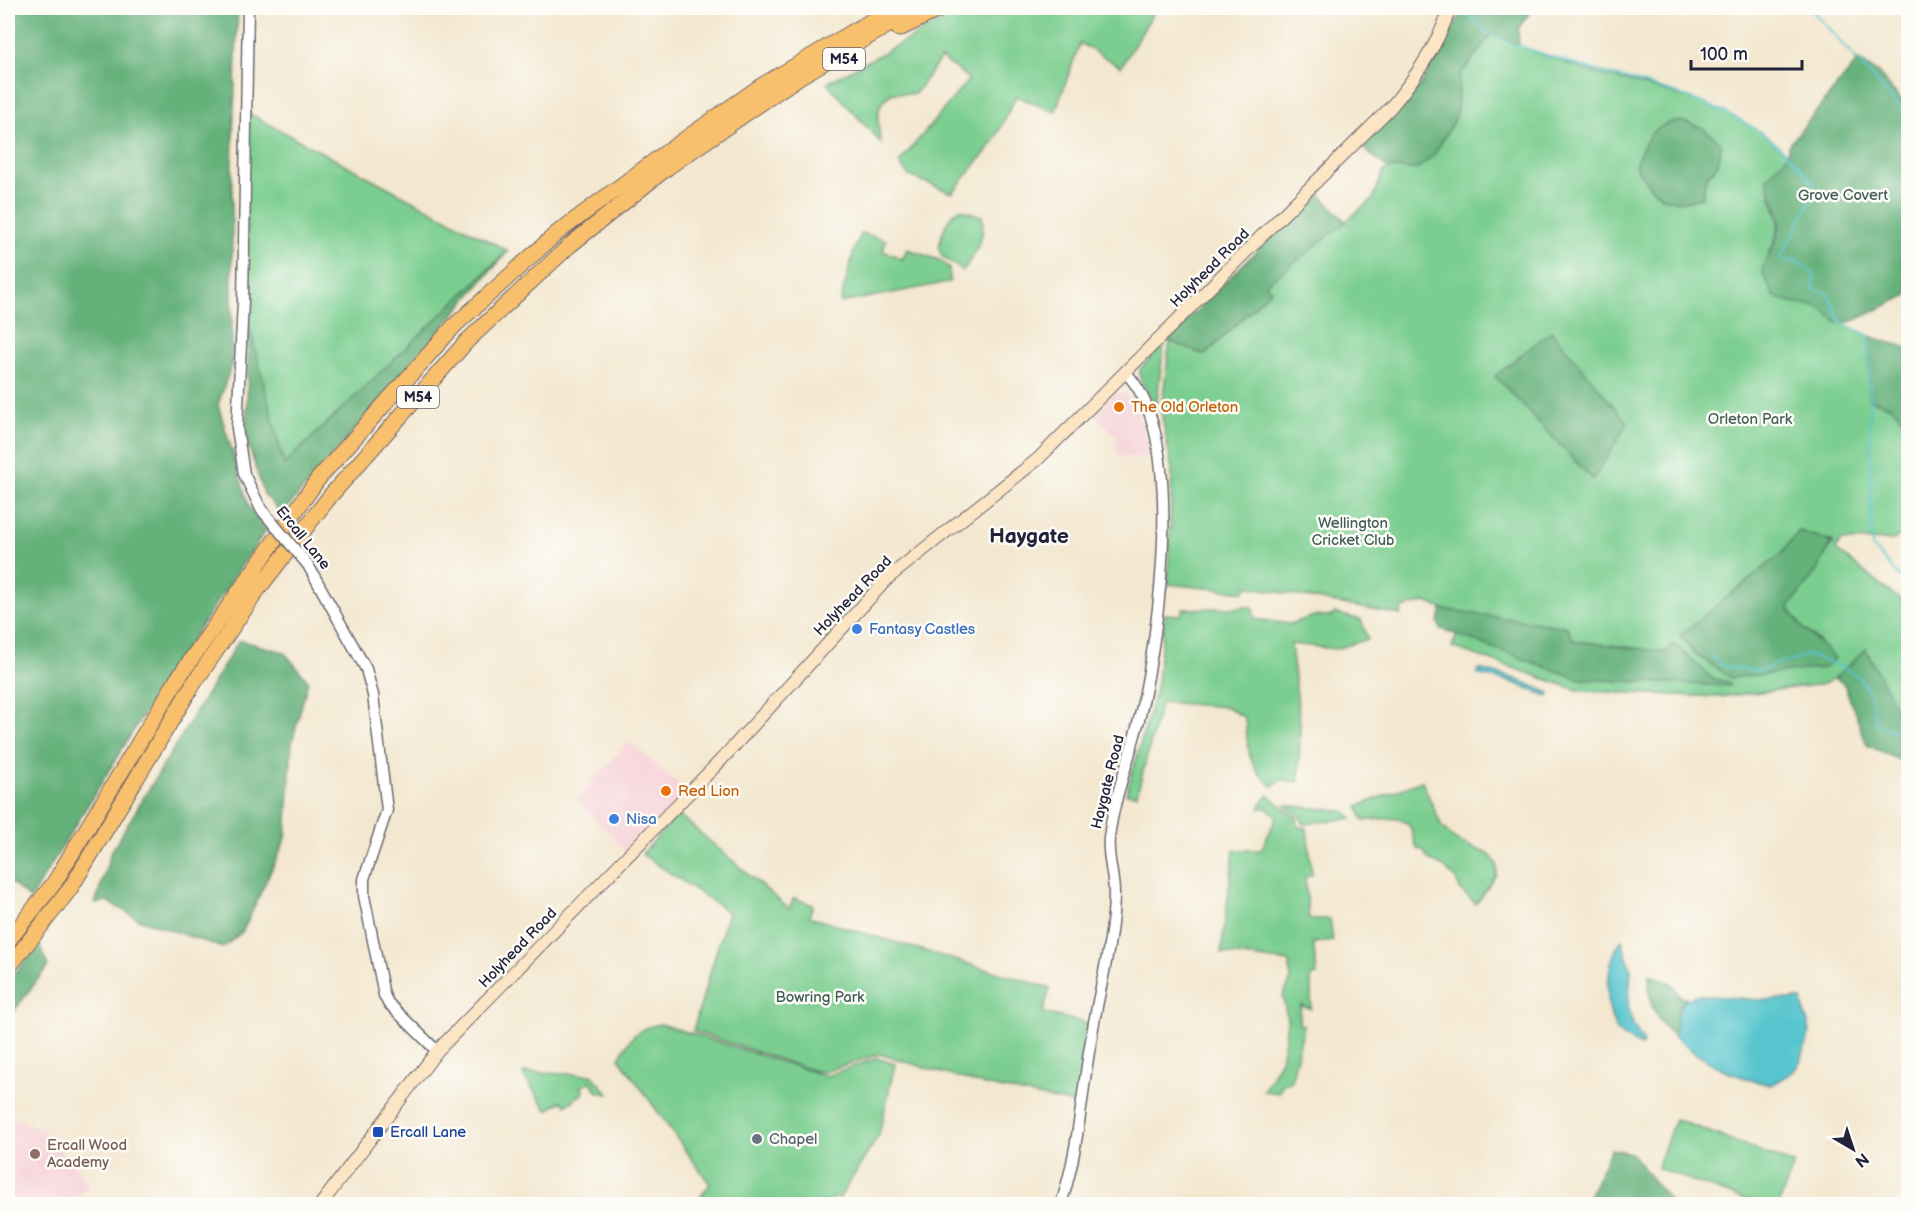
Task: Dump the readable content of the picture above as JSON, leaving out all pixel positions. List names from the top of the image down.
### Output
{
  "streets": {
    "highway": ["M54"],
    "main road": ["Holyhead Road"],
    "street": ["Ercall Lane", "Haygate Road"]
  },
  "crossings": [
    ["Holyhead Road", "Ercall Lane"],
    ["Holyhead Road", "Haygate Road"]
  ],
  "districts": ["Haygate"],
  "parks": [
    "Grove Covert",
    "Orleton Park",
    "Wellington Cricket Club",
    "Bowring Park"
  ],
  "places": {
    "other": [
      "The Old Orleton",
      "Fantasy Castles",
      "Red Lion",
      "Nisa",
      "Chapel",
      "Ercall Wood Academy"
    ],
    "transit": ["Ercall Lane"]
  },
  "scale_bar": "100 m",
  "north": "bottom right"
}
